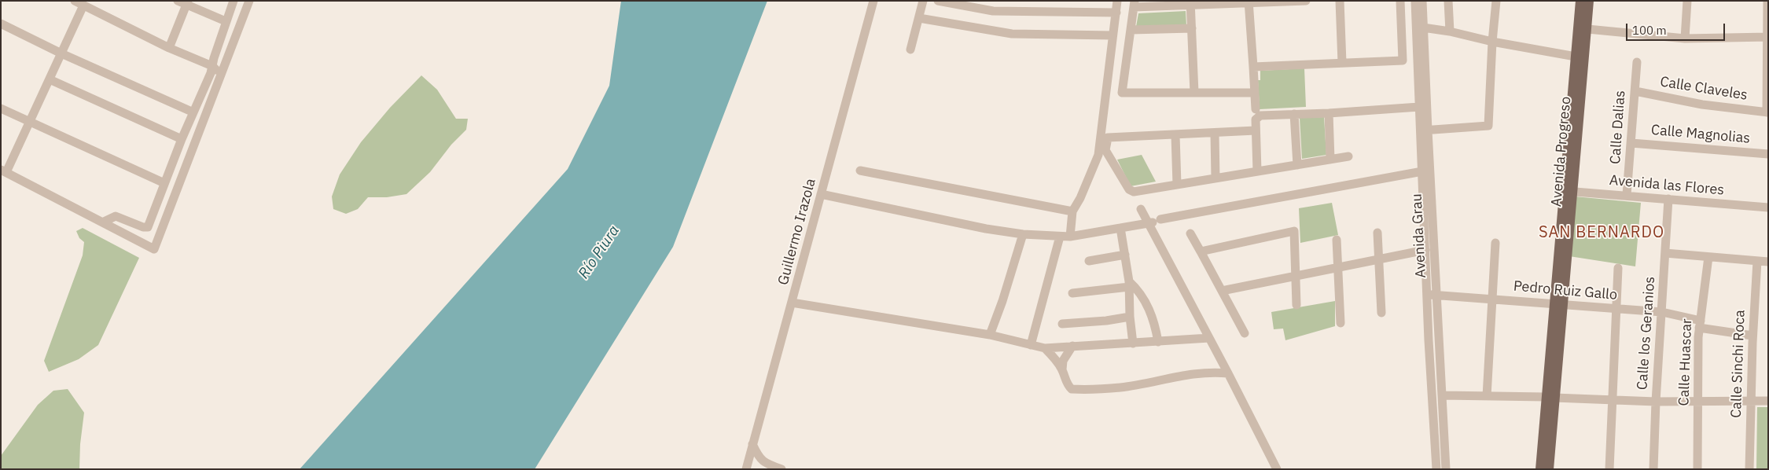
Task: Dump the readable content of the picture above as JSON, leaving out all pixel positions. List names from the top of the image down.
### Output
{
  "streets": {
    "main road": ["Avenida Progreso"],
    "street": [
      "Calle Claveles",
      "Calle Dalias",
      "Calle Magnolias",
      "Avenida las Flores",
      "Guillermo Irazola",
      "Avenida Grau",
      "Pedro Ruiz Gallo",
      "Calle los Geranios",
      "Calle Huascar",
      "Calle Sinchi Roca"
    ]
  },
  "crossings": [
    ["Calle Claveles", "Calle Dalias"],
    ["Calle Dalias", "Calle Magnolias"],
    ["Calle Dalias", "Avenida las Flores"],
    ["Avenida Progreso", "Avenida las Flores"],
    ["Avenida Progreso", "Pedro Ruiz Gallo"],
    ["Avenida las Flores", "Calle los Geranios"],
    ["Avenida Grau", "Pedro Ruiz Gallo"],
    ["Pedro Ruiz Gallo", "Calle los Geranios"],
    ["Pedro Ruiz Gallo", "Calle Huascar"],
    ["Pedro Ruiz Gallo", "Calle Sinchi Roca"]
  ],
  "districts": ["SAN BERNARDO"],
  "water": ["Río Piura"],
  "scale_bar": "100 m"
}
